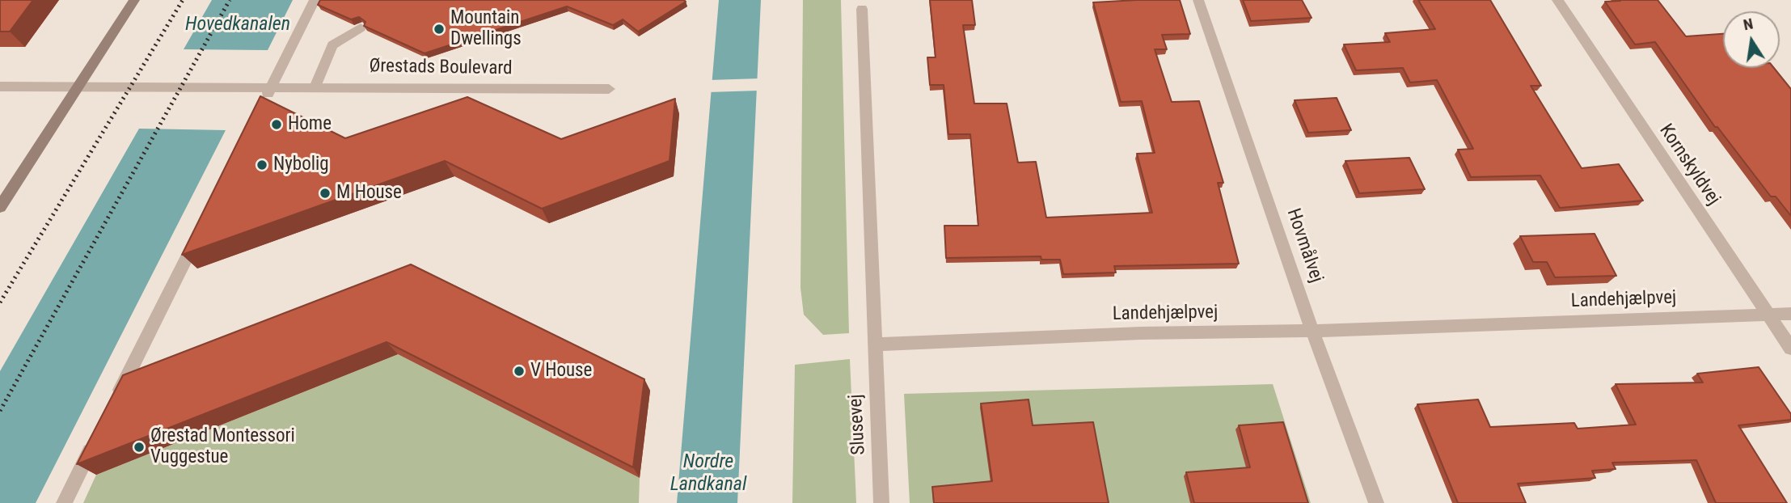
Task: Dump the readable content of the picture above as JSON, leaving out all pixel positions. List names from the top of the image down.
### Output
{
  "streets": {
    "street": [
      "Ørestads Boulevard",
      "Kornskyldvej",
      "Hovmålvej",
      "Landehjælpvej",
      "Slusevej"
    ]
  },
  "crossings": [
    ["Kornskyldvej", "Landehjælpvej"],
    ["Hovmålvej", "Landehjælpvej"],
    ["Landehjælpvej", "Slusevej"]
  ],
  "water": ["Hovedkanalen", "Nordre Landkanal"],
  "places": [
    "Mountain Dwellings",
    "Home",
    "Nybolig",
    "M House",
    "V House",
    "Ørestad Montessori Vuggestue"
  ],
  "north": "top"
}
